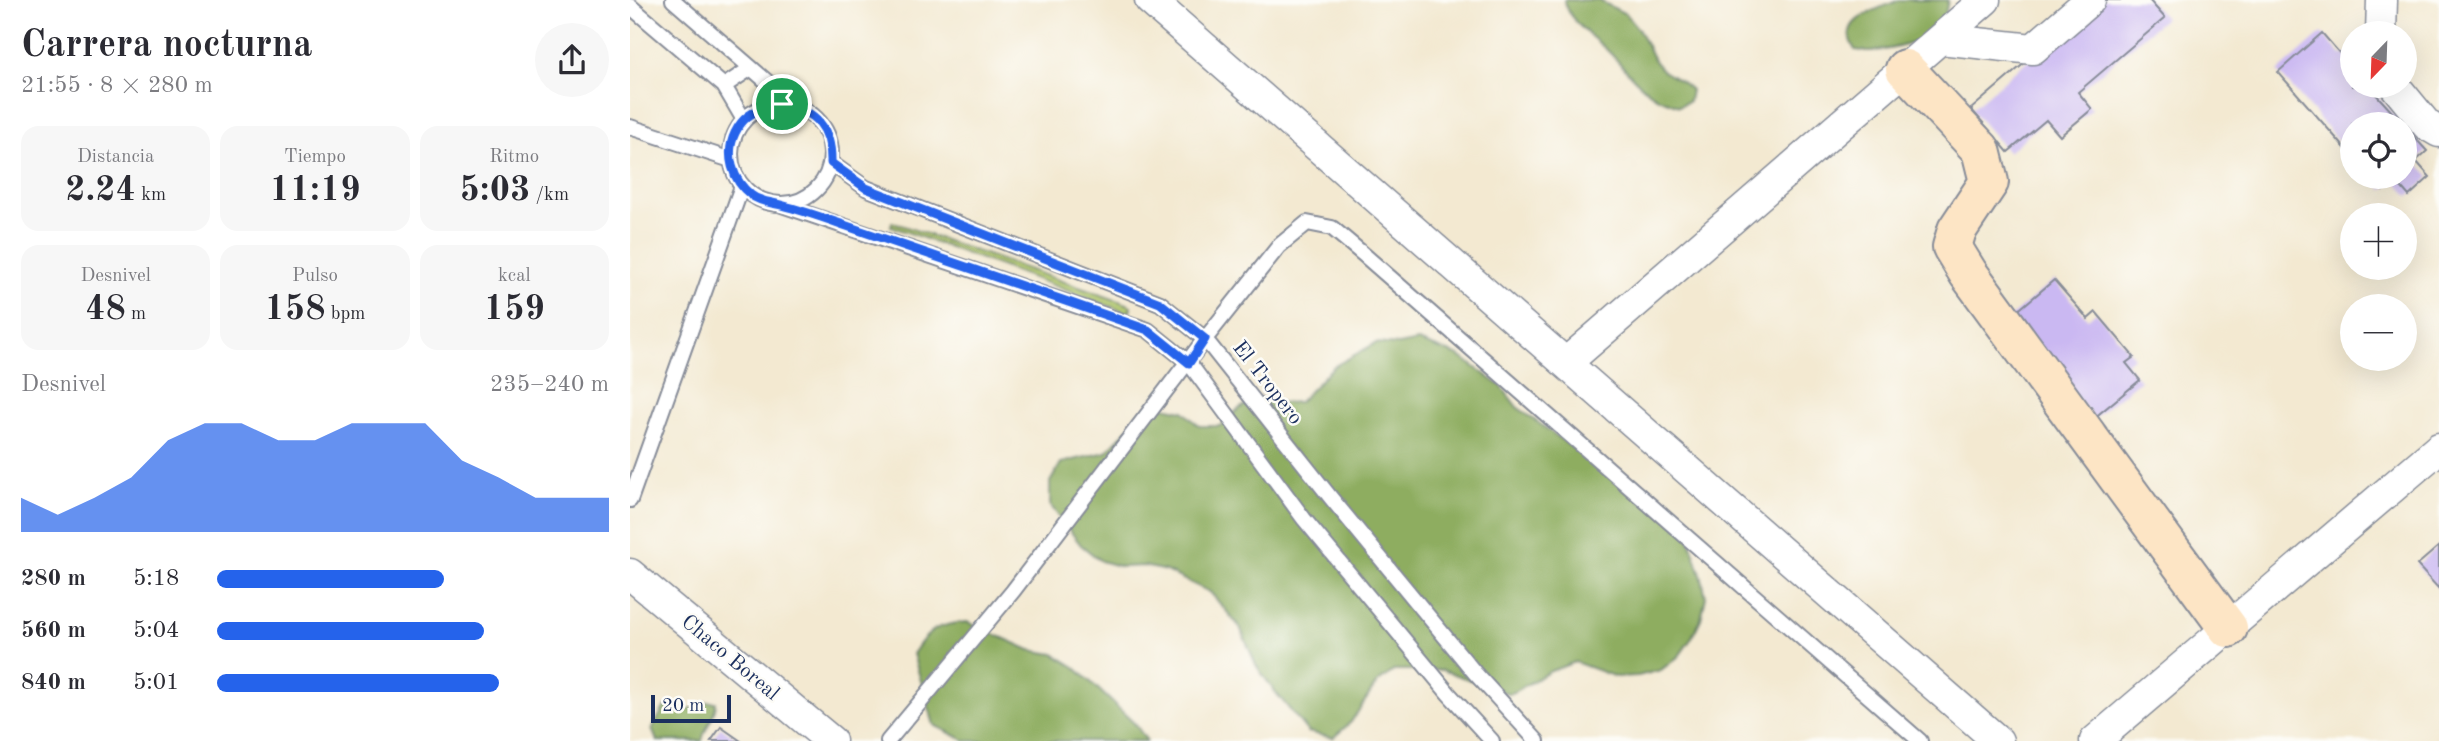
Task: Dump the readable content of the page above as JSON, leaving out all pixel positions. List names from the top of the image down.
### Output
{
  "streets": {
    "street": ["Chaco Boreal"],
    "lane": ["El Tropero"]
  },
  "scale_bar": "20 m",
  "north": "bottom left",
  "page": {
    "heading": ["Carrera nocturna", "21:55 · 8 × 280 m"],
    "map_buttons": ["+", "−"],
    "stats": [
      ["Distancia", "2.24 km"],
      ["Tiempo", "11:19"],
      ["Ritmo", "5:03 /km"],
      ["Desnivel", "48 m"],
      ["Pulso", "158 bpm"],
      ["kcal", "159"]
    ],
    "chart": ["Desnivel", "235–240 m"],
    "list": [
      {
        "name": "280 m",
        "note": "5:18"
      },
      {
        "name": "560 m",
        "note": "5:04"
      },
      {
        "name": "840 m",
        "note": "5:01"
      }
    ],
    "scale": "20 m"
  }
}
